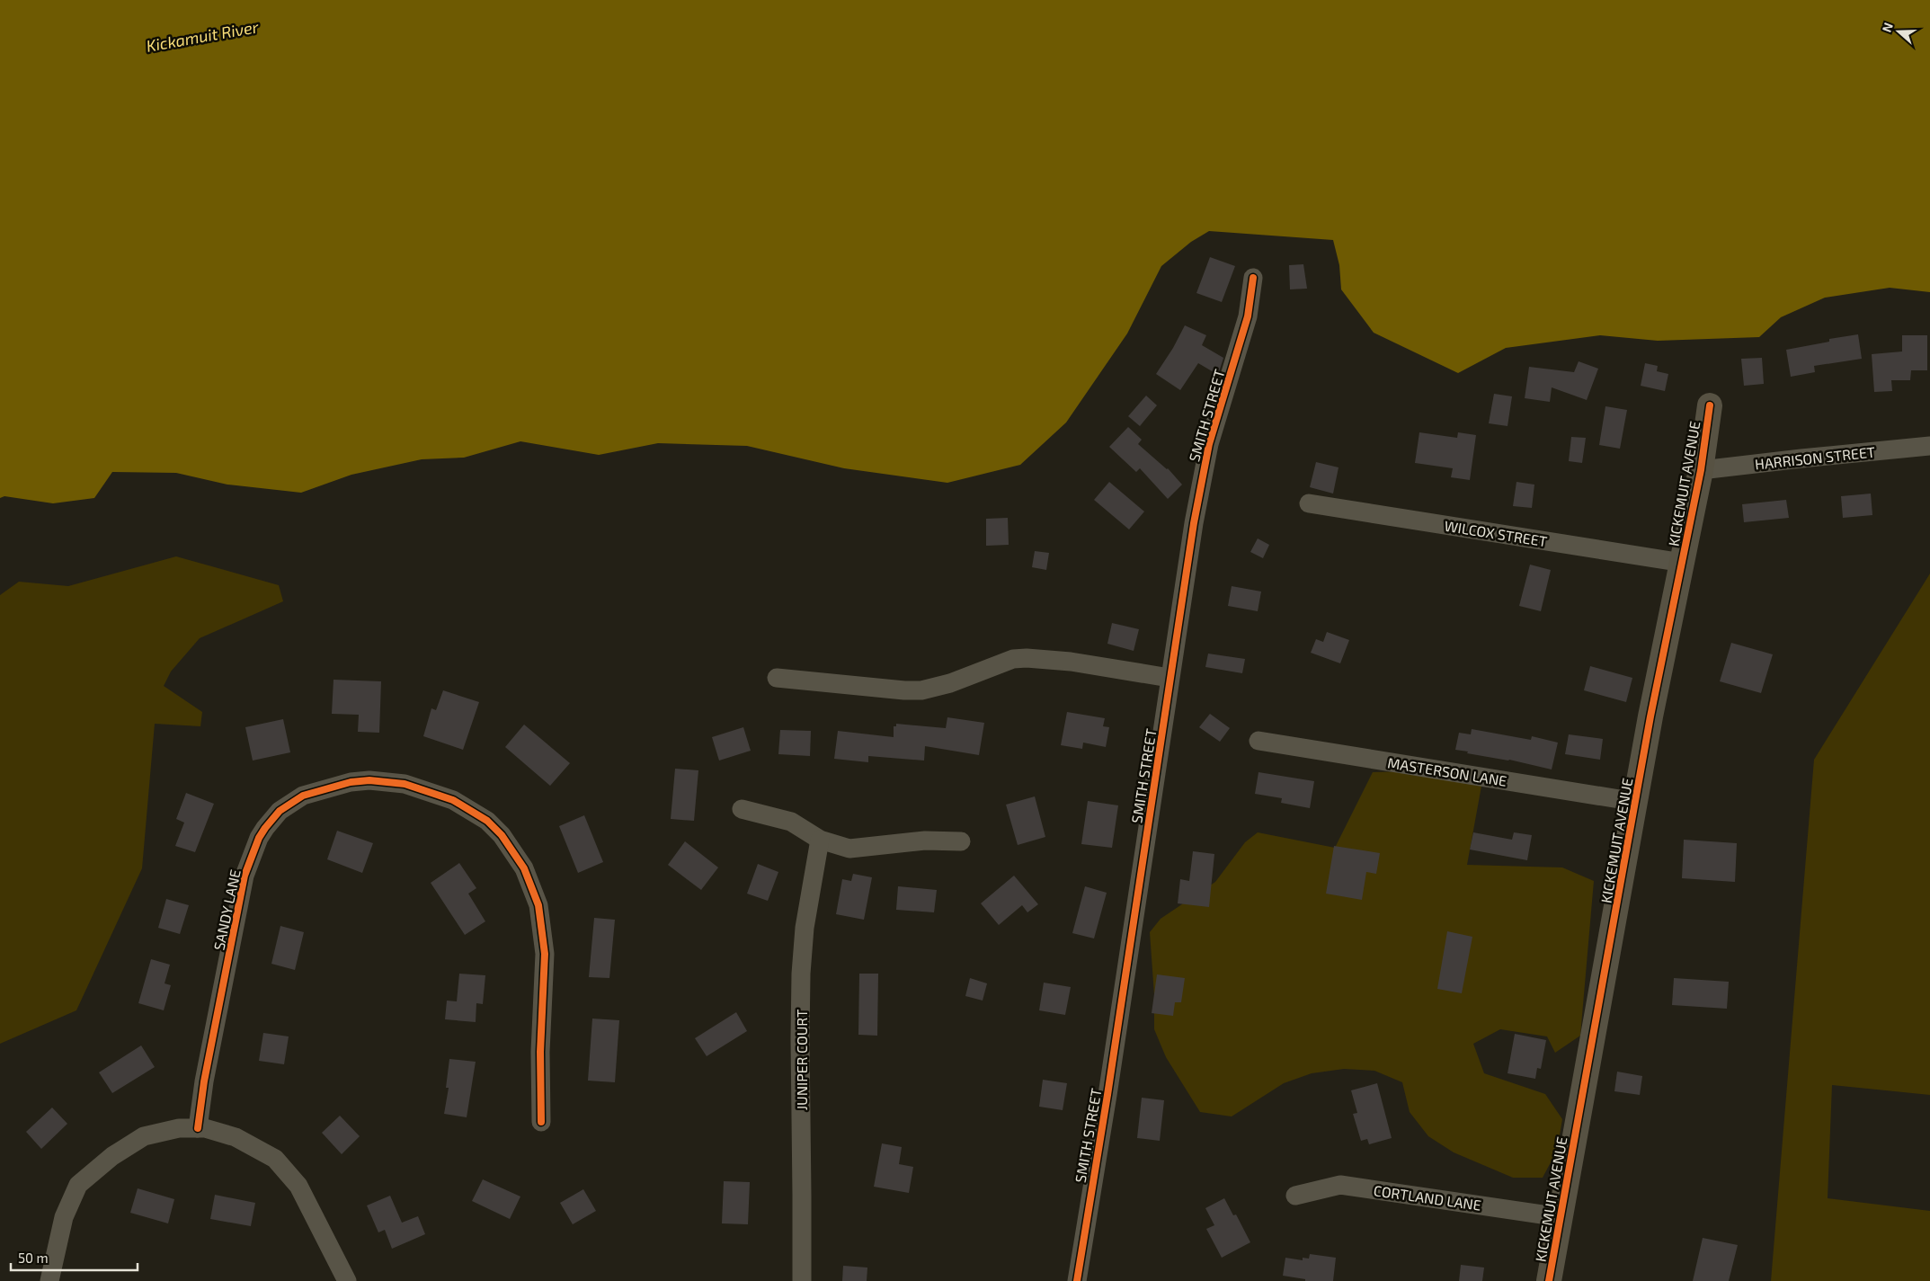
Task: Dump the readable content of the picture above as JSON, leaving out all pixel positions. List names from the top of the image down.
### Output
{
  "streets": {
    "street": [
      "SMITH STREET",
      "HARRISON STREET",
      "KICKEMUIT AVENUE",
      "WILCOX STREET",
      "MASTERSON LANE",
      "SANDY LANE",
      "JUNIPER COURT",
      "CORTLAND LANE"
    ]
  },
  "crossings": [
    ["HARRISON STREET", "KICKEMUIT AVENUE"],
    ["KICKEMUIT AVENUE", "WILCOX STREET"],
    ["KICKEMUIT AVENUE", "MASTERSON LANE"],
    ["KICKEMUIT AVENUE", "CORTLAND LANE"]
  ],
  "water": ["Kickamuit River"],
  "scale_bar": "50 m",
  "north": "left"
}
